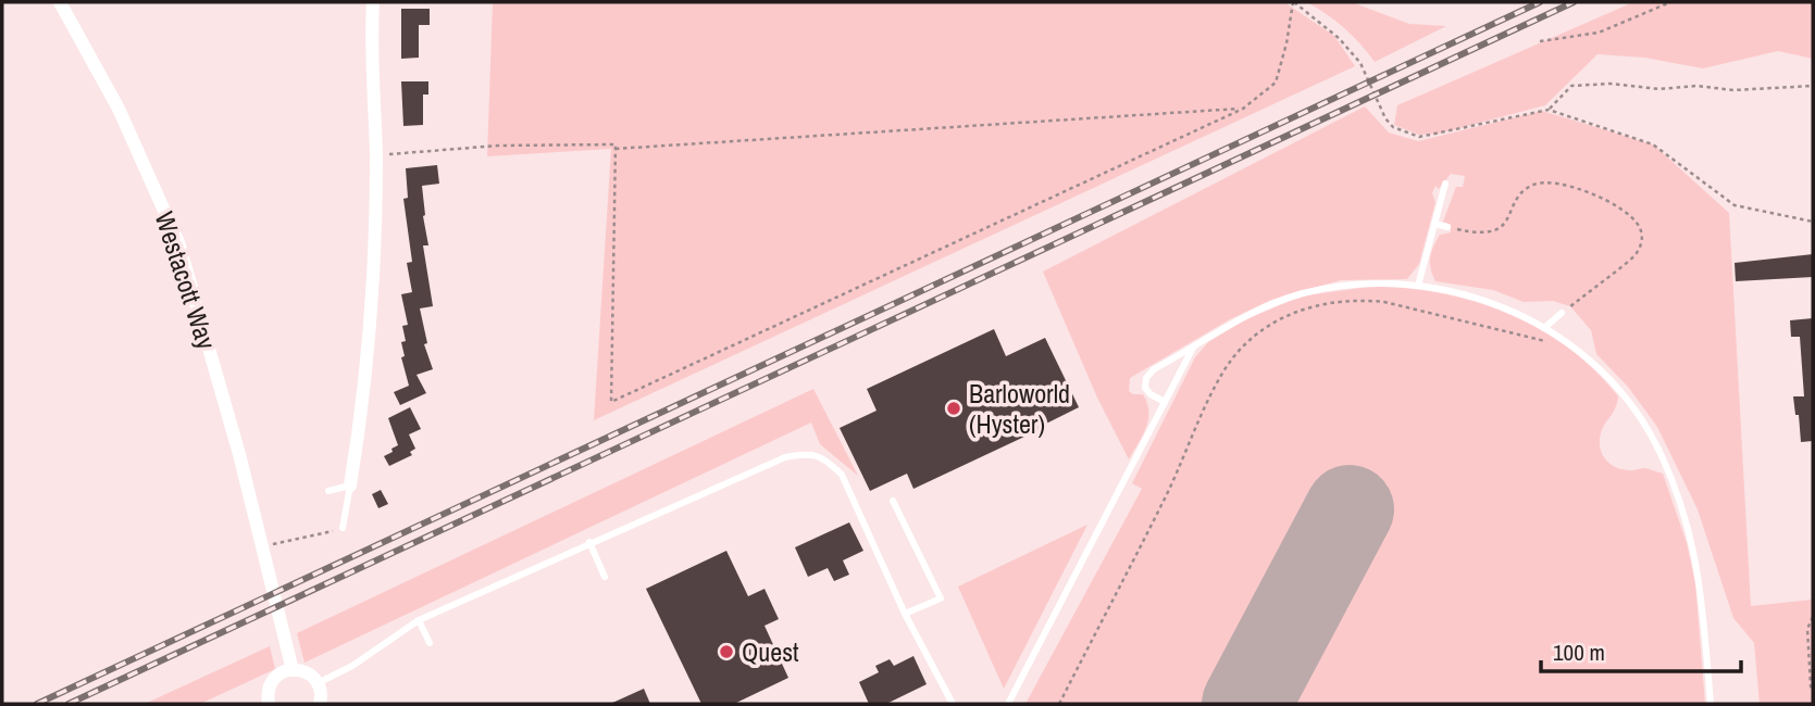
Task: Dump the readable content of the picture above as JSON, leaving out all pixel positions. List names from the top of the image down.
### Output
{
  "streets": {
    "street": ["Westacott Way"]
  },
  "places": ["Barloworld (Hyster)", "Quest"],
  "scale_bar": "100 m"
}
